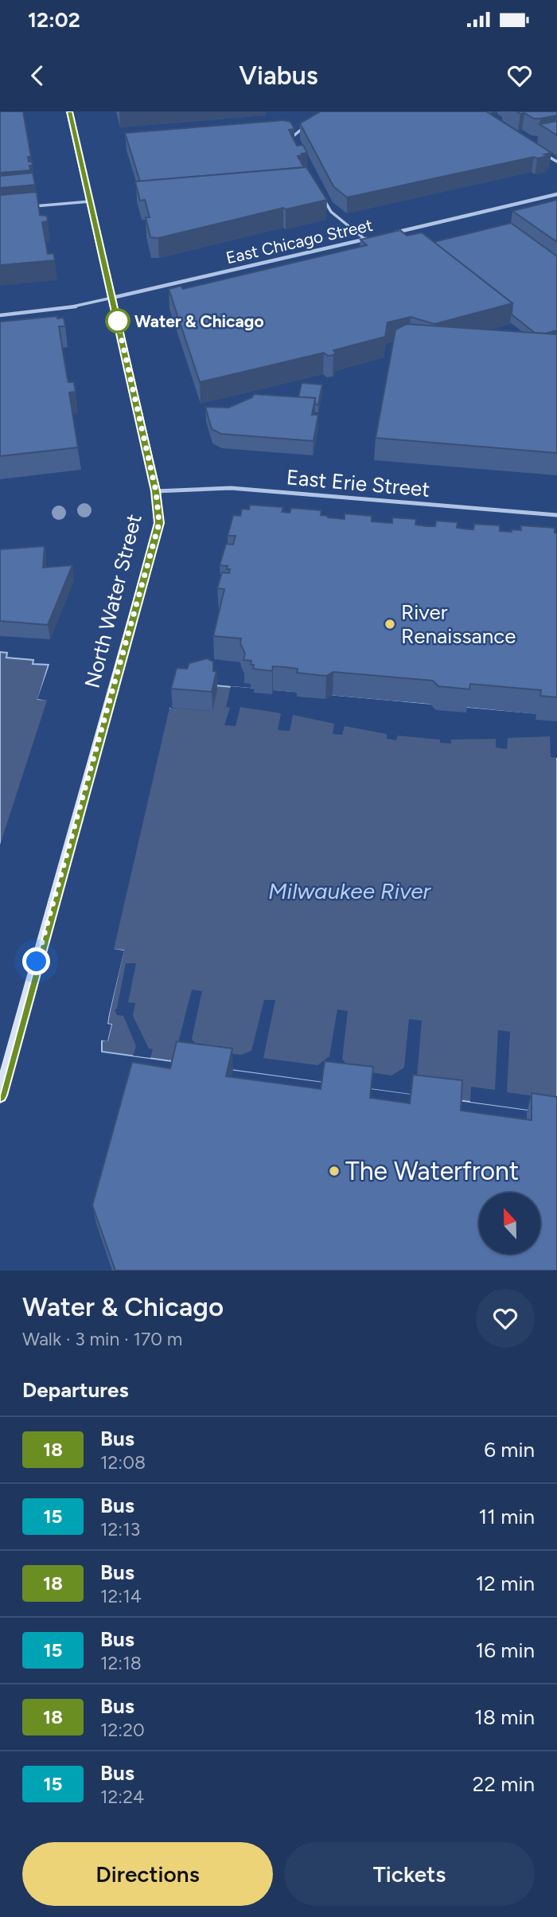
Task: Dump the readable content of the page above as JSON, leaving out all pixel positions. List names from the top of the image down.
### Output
{
  "streets": {
    "main road": ["North Water Street"],
    "street": ["East Chicago Street", "East Erie Street"]
  },
  "crossings": [
    ["East Chicago Street", "North Water Street"],
    ["East Erie Street", "North Water Street"]
  ],
  "water": ["Milwaukee River"],
  "places": ["Water & Chicago", "River Renaissance", "The Waterfront"],
  "lines": ["bus line 18"],
  "north": "top",
  "page": {
    "status": "12:02",
    "header": "Viabus",
    "heading": [
      ["Water & Chicago", "Walk · 3 min · 170 m"],
      "Departures"
    ],
    "list": [
      {
        "mark": "18",
        "name": "Bus",
        "note": "12:08",
        "value": "6 min"
      },
      {
        "mark": "15",
        "name": "Bus",
        "note": "12:13",
        "value": "11 min"
      },
      {
        "mark": "18",
        "name": "Bus",
        "note": "12:14",
        "value": "12 min"
      },
      {
        "mark": "15",
        "name": "Bus",
        "note": "12:18",
        "value": "16 min"
      },
      {
        "mark": "18",
        "name": "Bus",
        "note": "12:20",
        "value": "18 min"
      },
      {
        "mark": "15",
        "name": "Bus",
        "note": "12:24",
        "value": "22 min"
      }
    ],
    "buttons": ["Directions", "Tickets"]
  }
}
